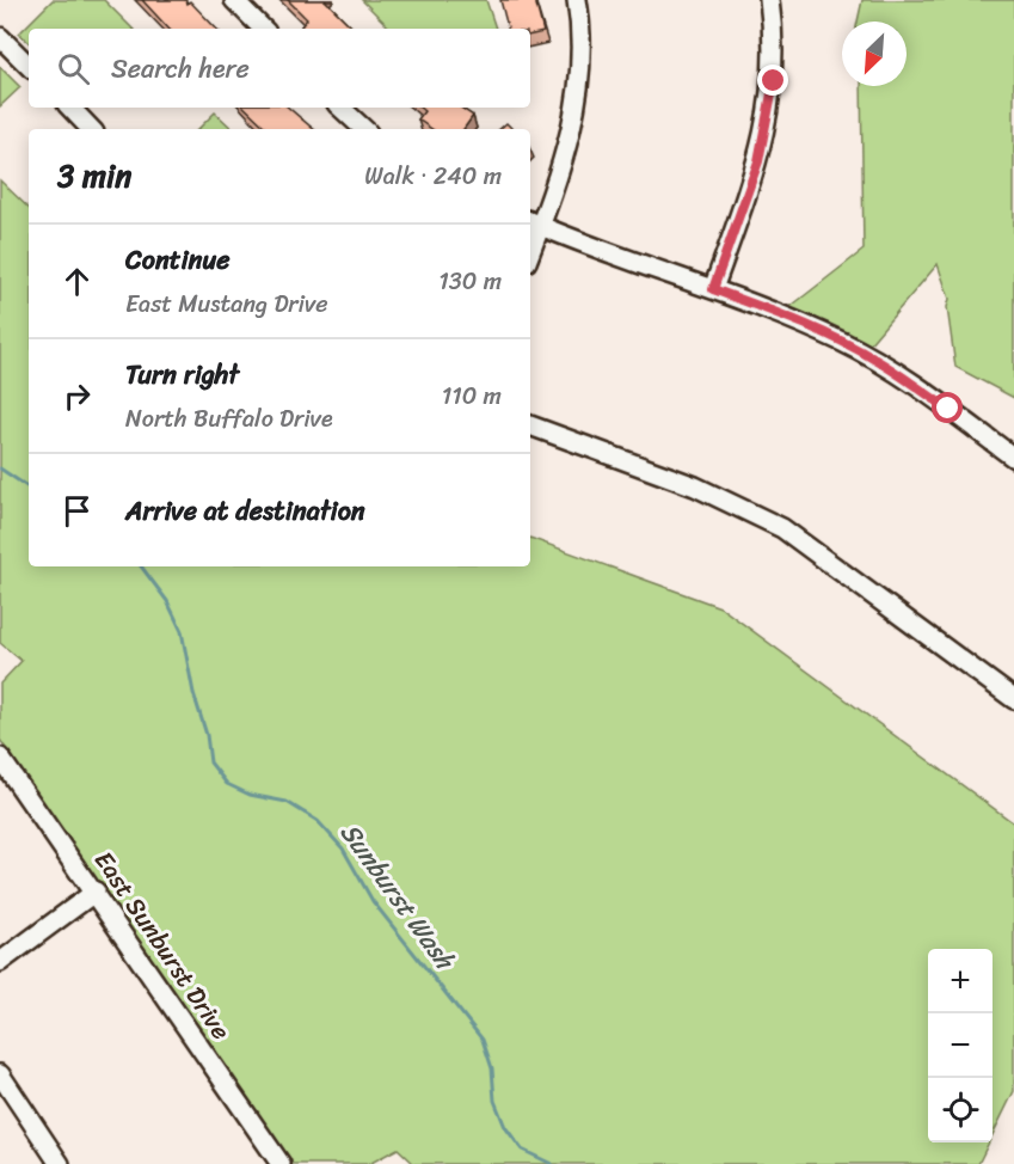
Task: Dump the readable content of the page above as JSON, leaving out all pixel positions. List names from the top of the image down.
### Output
{
  "streets": {
    "street": ["East Sunburst Drive"]
  },
  "water": ["Sunburst Wash"],
  "north": "bottom left",
  "page": {
    "search": "Search here",
    "heading": ["3 min", "Walk · 240 m"],
    "list": [
      ["Continue", "East Mustang Drive", "130 m"],
      ["Turn right", "North Buffalo Drive", "110 m"],
      "Arrive at destination"
    ],
    "map_buttons": ["+", "−"]
  }
}
